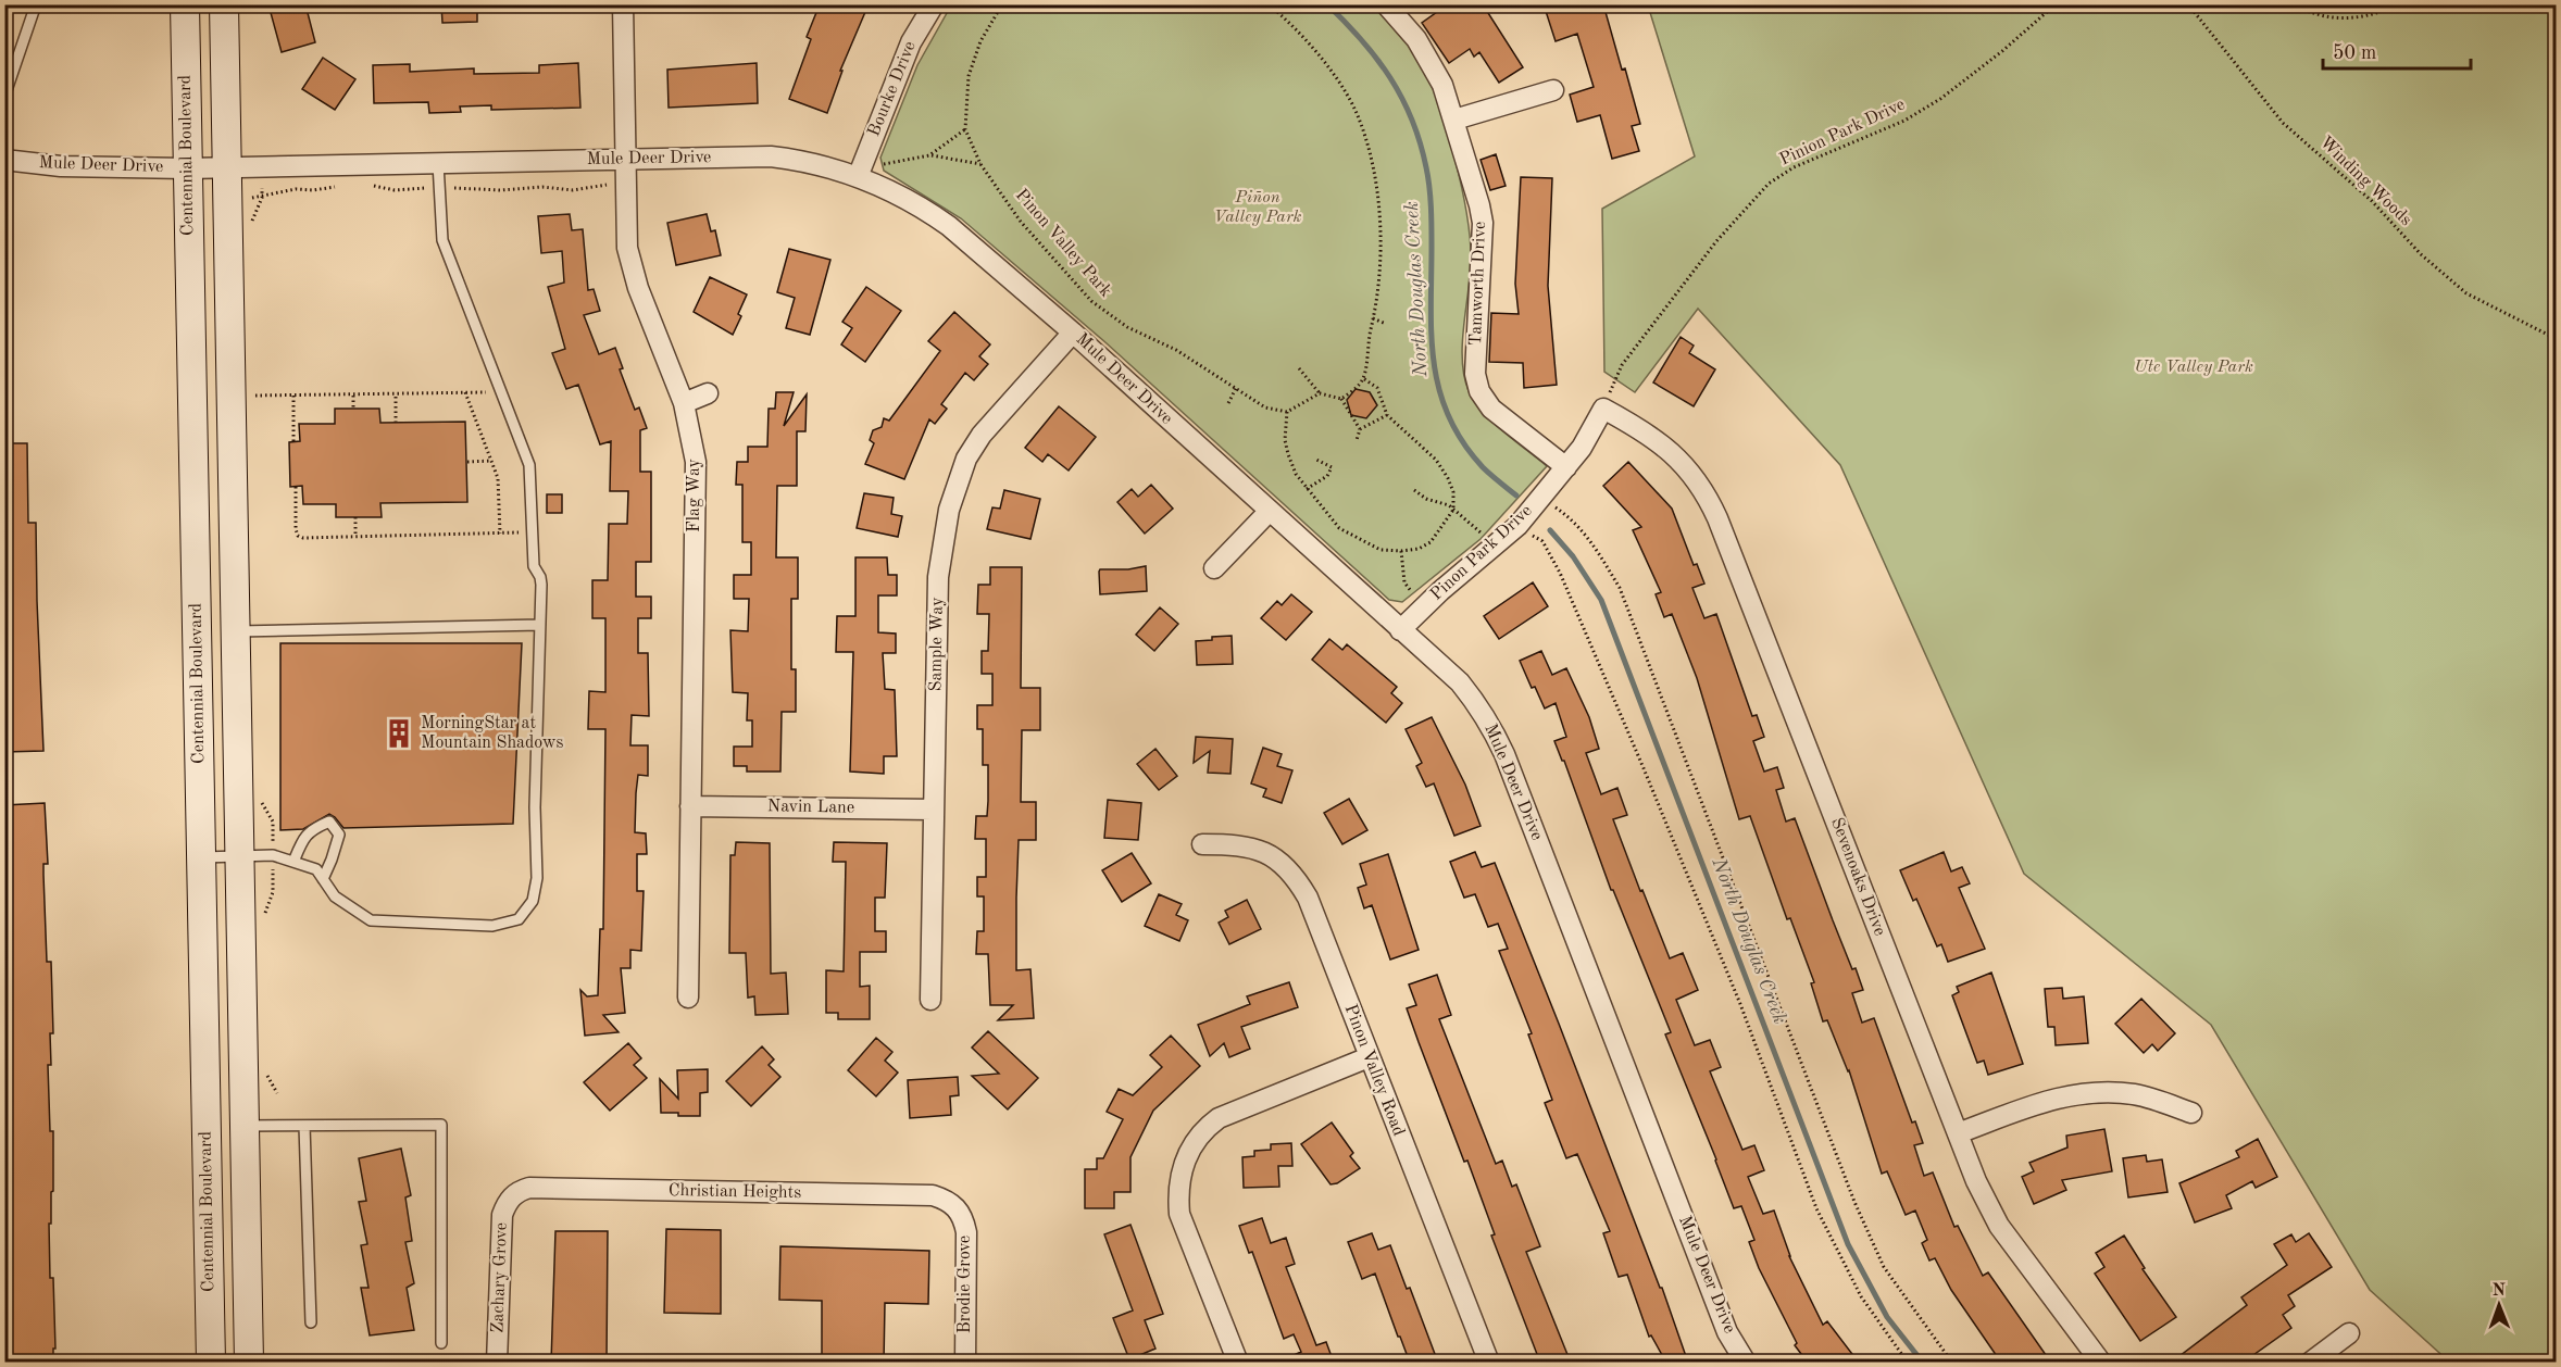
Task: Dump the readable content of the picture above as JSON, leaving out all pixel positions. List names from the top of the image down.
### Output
{
  "streets": {
    "main road": ["Centennial Boulevard"],
    "street": [
      "Bourke Drive",
      "Mule Deer Drive",
      "Tamworth Drive",
      "Flag Way",
      "Pinon Park Drive",
      "Sample Way",
      "Navin Lane",
      "Sevenoaks Drive",
      "Pinon Valley Road",
      "Christian Heights",
      "Zachary Grove",
      "Brodie Grove"
    ],
    "path": ["Pinion Park Drive", "Winding Woods", "Pinon Valley Park"]
  },
  "crossings": [
    ["Bourke Drive", "Mule Deer Drive"],
    ["Pinion Park Drive", "Pinon Park Drive"],
    ["Pinion Park Drive", "Sevenoaks Drive"],
    ["Centennial Boulevard", "Mule Deer Drive"],
    ["Mule Deer Drive", "Flag Way"],
    ["Mule Deer Drive", "Pinon Park Drive"],
    ["Mule Deer Drive", "Sample Way"],
    ["Tamworth Drive", "Pinon Park Drive"],
    ["Flag Way", "Navin Lane"],
    ["Pinon Park Drive", "Sevenoaks Drive"],
    ["Sample Way", "Navin Lane"],
    ["Christian Heights", "Zachary Grove"],
    ["Christian Heights", "Brodie Grove"]
  ],
  "water": ["North Douglas Creek"],
  "parks": ["Piñon Valley Park", "Ute Valley Park"],
  "places": {
    "building": ["MorningStar at Mountain Shadows"]
  },
  "scale_bar": "50 m",
  "north": "top"
}
